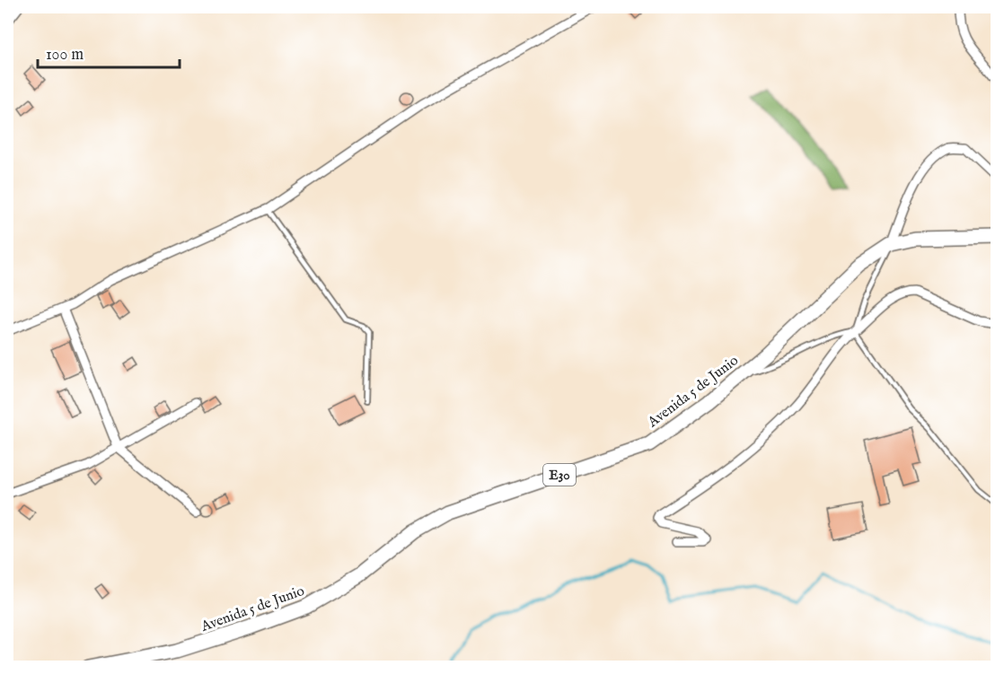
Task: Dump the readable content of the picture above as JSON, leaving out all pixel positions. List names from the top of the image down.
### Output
{
  "streets": {
    "main road": ["Avenida 5 de Junio", "E30"]
  },
  "scale_bar": "100 m"
}
